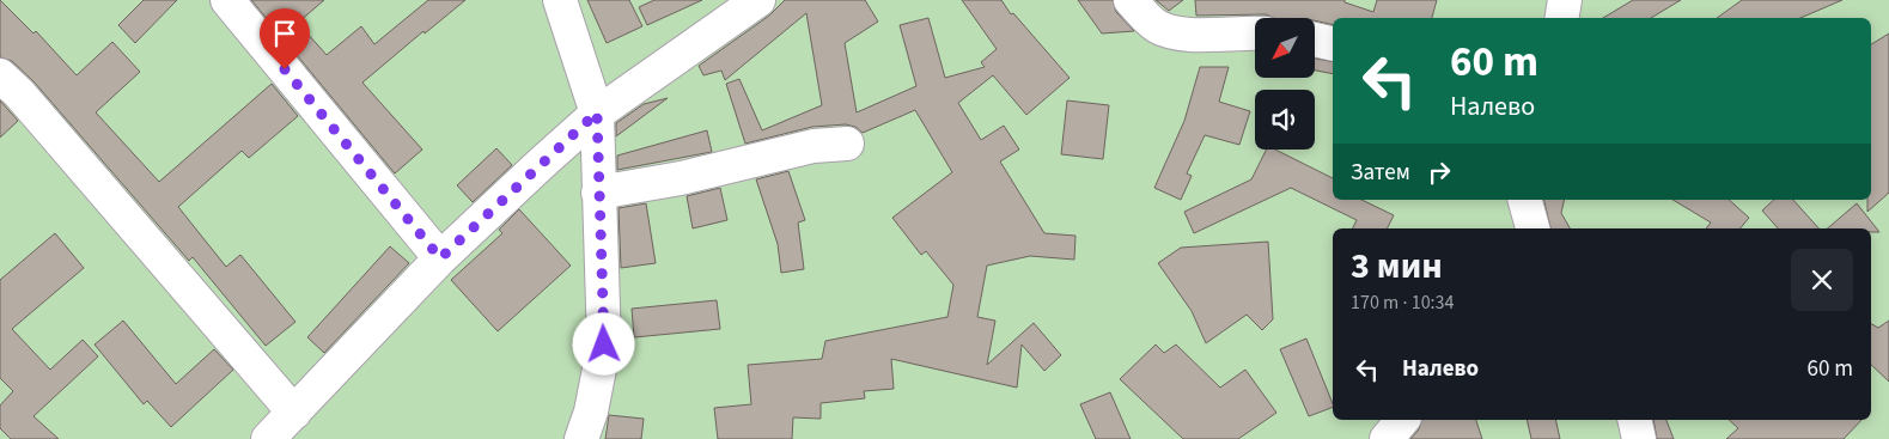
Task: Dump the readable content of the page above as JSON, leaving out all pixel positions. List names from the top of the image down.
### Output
{
  "north": "bottom left",
  "page": {
    "turn": ["60 m", "Налево"],
    "then": "Затем",
    "heading": ["3 мин", "170 m · 10:34"],
    "list": [
      {
        "name": "Налево",
        "value": "60 m"
      }
    ]
  }
}
